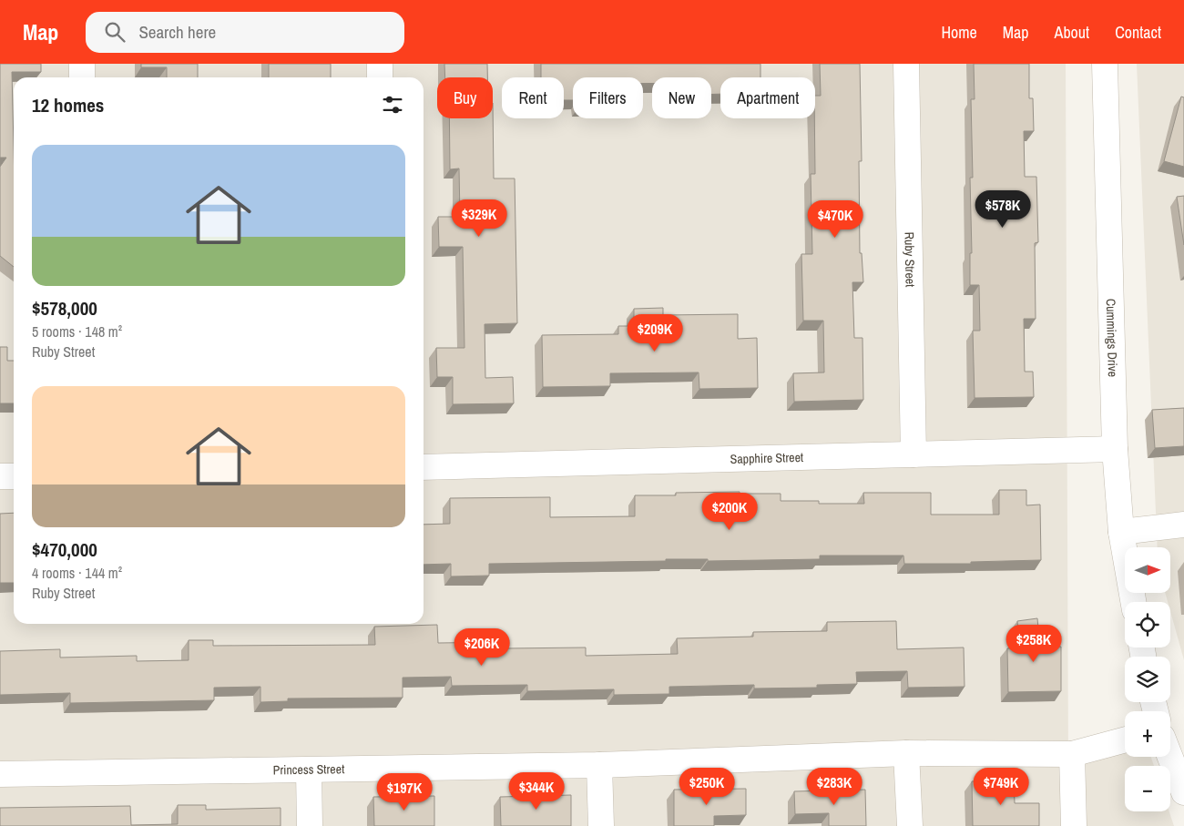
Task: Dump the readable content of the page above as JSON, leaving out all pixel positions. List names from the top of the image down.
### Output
{
  "streets": {
    "street": [
      "Ruby Street",
      "Cummings Drive",
      "Sapphire Street",
      "Princess Street"
    ]
  },
  "crossings": [
    ["Ruby Street", "Sapphire Street"],
    ["Cummings Drive", "Sapphire Street"]
  ],
  "north": "right",
  "page": {
    "header": "Map",
    "search": "Search here",
    "nav": [
      "Home",
      "Map",
      "About",
      "Contact"
    ],
    "chip": [
      "Buy",
      "Rent",
      "Filters",
      "New",
      "Apartment"
    ],
    "heading": "12 homes",
    "list": [
      {
        "name": "$578,000",
        "note": "5 rooms · 148 m² · Ruby Street"
      },
      {
        "name": "$470,000",
        "note": "4 rooms · 144 m² · Ruby Street"
      }
    ],
    "price": [
      "$578K",
      "$329K",
      "$470K",
      "$209K",
      "$200K",
      "$258K",
      "$206K",
      "$250K",
      "$283K",
      "$749K",
      "$344K",
      "$197K"
    ],
    "map_buttons": ["+", "−"]
  }
}
